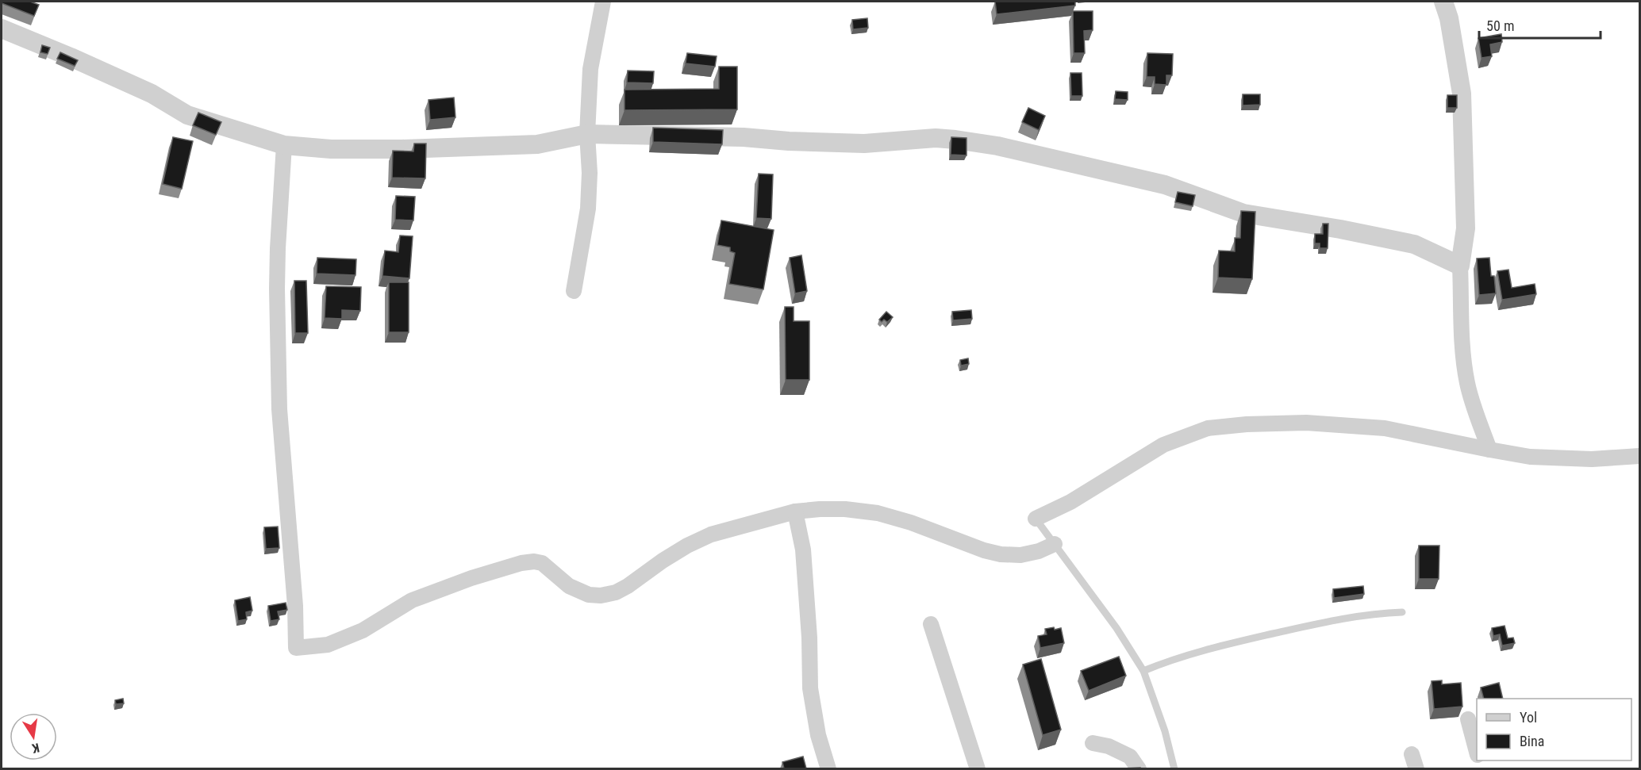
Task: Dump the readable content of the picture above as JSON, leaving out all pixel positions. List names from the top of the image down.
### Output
{
  "legend": ["Yol", "Bina"],
  "scale_bar": "50 m",
  "north": "bottom"
}
